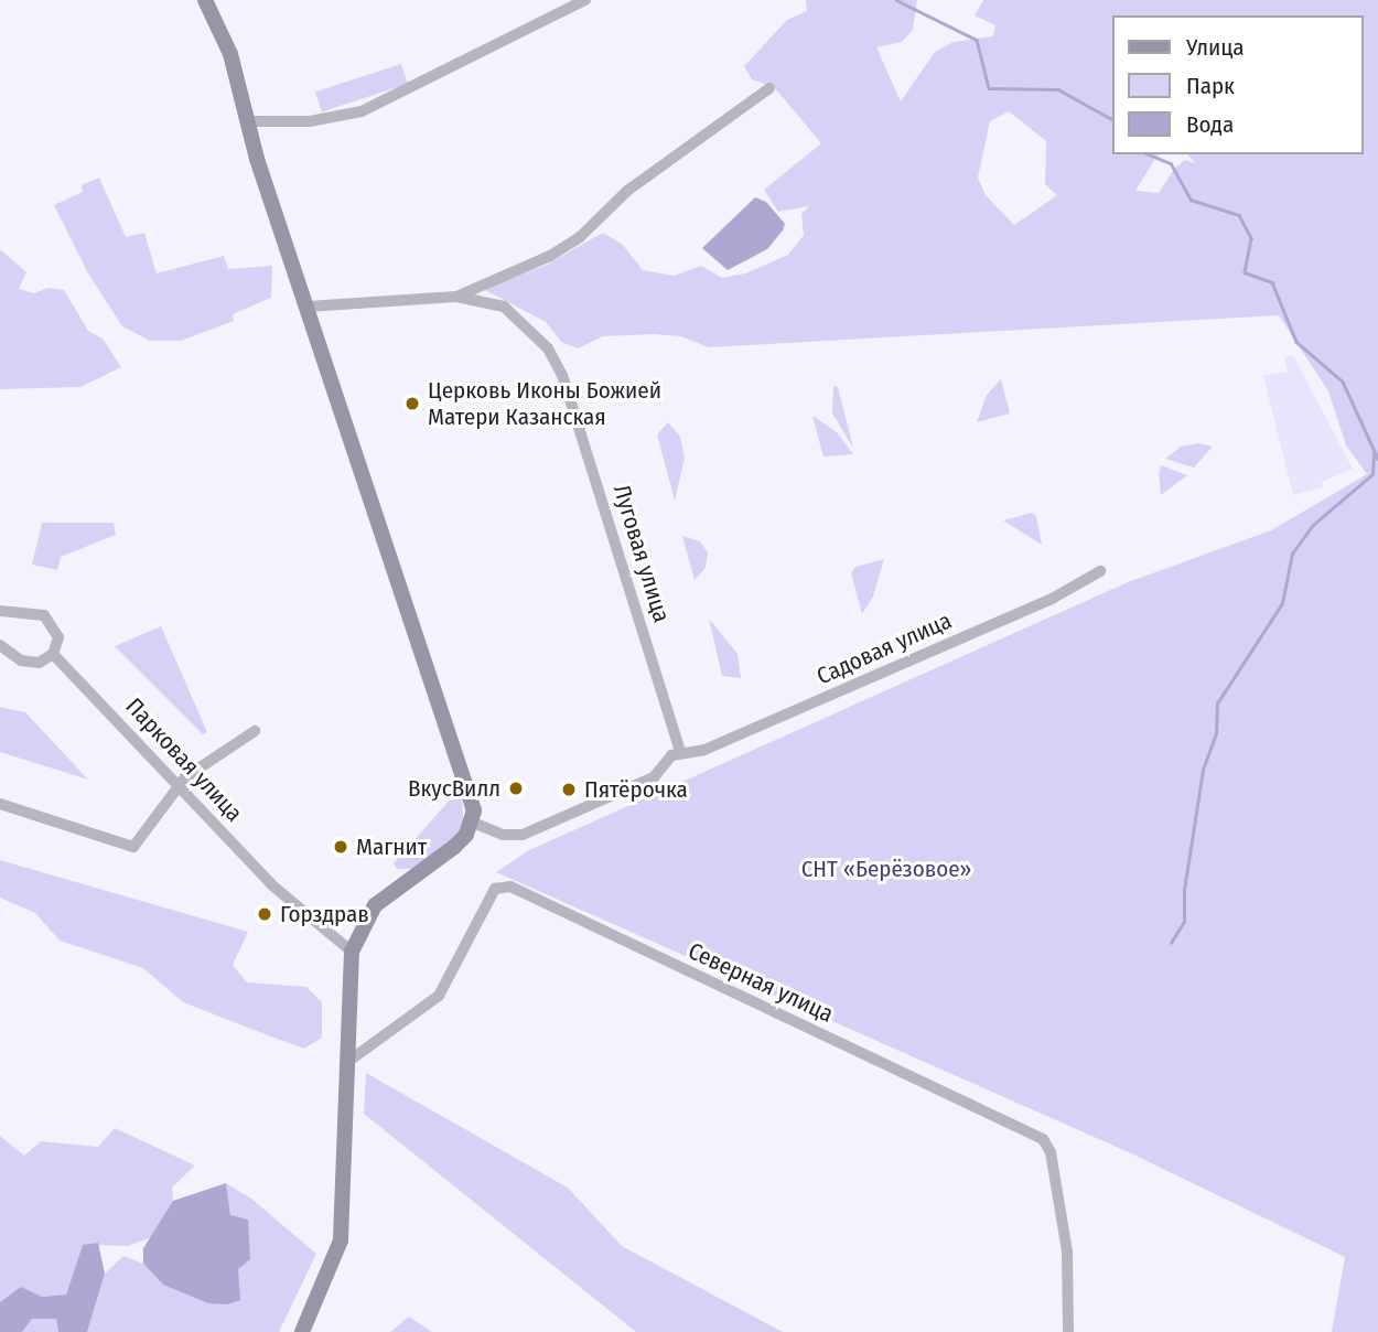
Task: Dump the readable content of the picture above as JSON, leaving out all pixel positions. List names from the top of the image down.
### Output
{
  "streets": {
    "street": [
      "Луговая улица",
      "Садовая улица",
      "Парковая улица",
      "Северная улица"
    ]
  },
  "crossings": [
    ["Луговая улица", "Садовая улица"]
  ],
  "parks": ["СНТ «Берёзовое»"],
  "places": [
    "Церковь Иконы Божией Матери Казанская",
    "ВкусВилл",
    "Пятёрочка",
    "Магнит",
    "Горздрав"
  ],
  "legend": ["Улица", "Парк", "Вода"]
}
